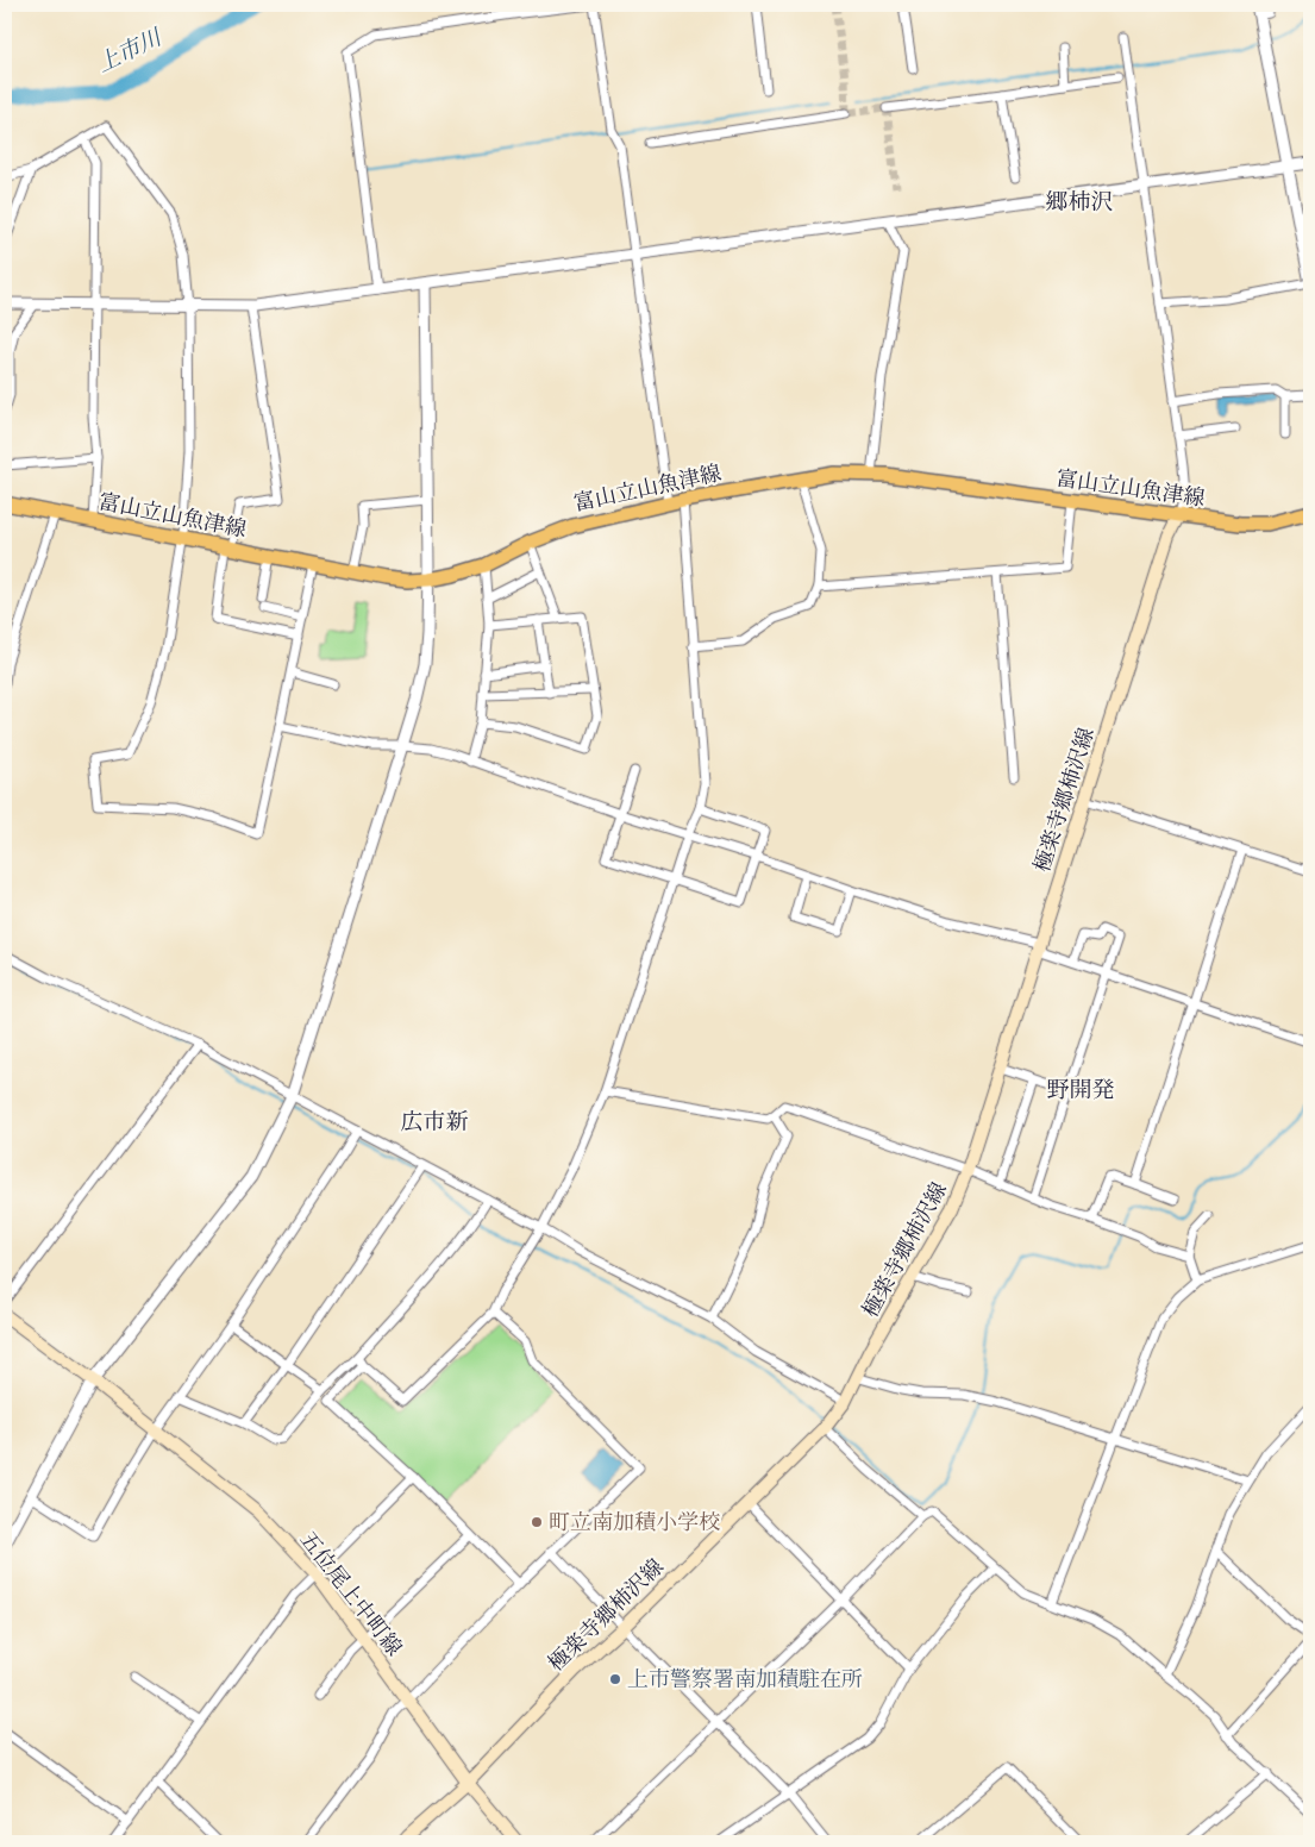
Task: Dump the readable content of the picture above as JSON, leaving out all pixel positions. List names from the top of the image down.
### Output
{
  "streets": {
    "main road": ["富山立山魚津線", "極楽寺郷柿沢線", "五位尾上中町線"]
  },
  "crossings": [
    ["富山立山魚津線", "極楽寺郷柿沢線"],
    ["極楽寺郷柿沢線", "五位尾上中町線"]
  ],
  "districts": ["郷柿沢", "野開発", "広市新"],
  "water": ["上市川"],
  "places": ["町立南加積小学校", "上市警察署南加積駐在所"]
}
